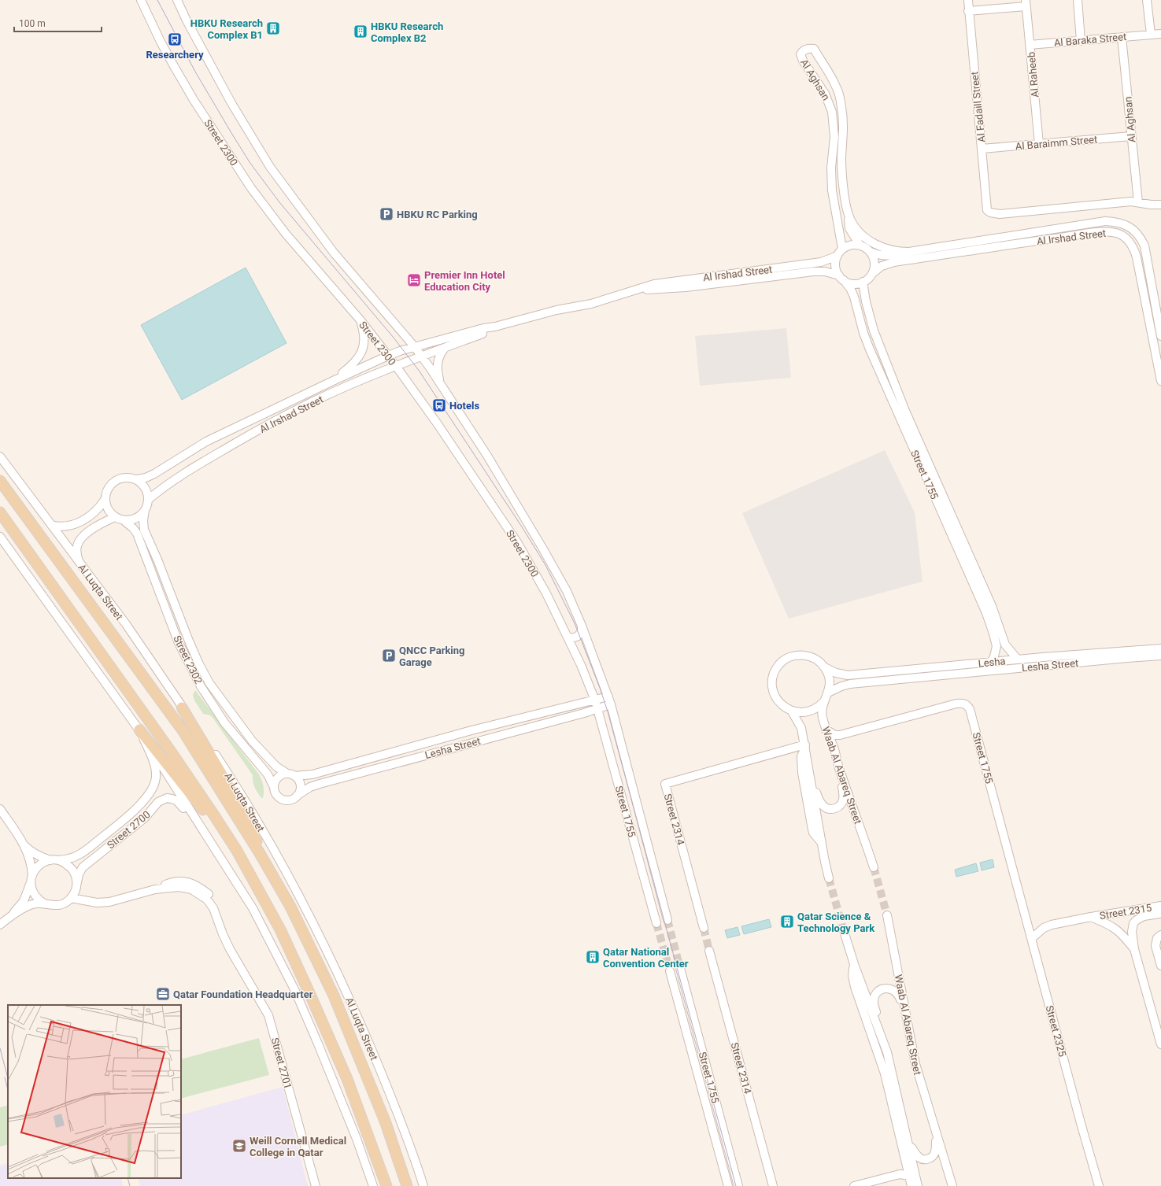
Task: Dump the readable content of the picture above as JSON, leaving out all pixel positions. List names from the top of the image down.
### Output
{
  "streets": {
    "main road": ["Al Luqta Street"],
    "street": [
      "Al Baraka Street",
      "Al Raheeb",
      "Al Aghsan",
      "Al Fadaill Street",
      "Street 2300",
      "Al Baraimm Street",
      "Al Irshad Street",
      "Street 1755",
      "Street 2302",
      "Lesha",
      "Lesha Street",
      "Waab Al Abareq Street",
      "Street 2314",
      "Street 2700",
      "Street 2315",
      "Street 2325",
      "Street 2701"
    ]
  },
  "crossings": [
    ["Al Baraka Street", "Al Raheeb"],
    ["Al Baraka Street", "Al Aghsan"],
    ["Al Raheeb", "Al Fadaill Street"],
    ["Al Raheeb", "Al Baraimm Street"],
    ["Al Aghsan", "Al Fadaill Street"],
    ["Al Aghsan", "Al Baraimm Street"],
    ["Al Aghsan", "Al Irshad Street"],
    ["Al Aghsan", "Street 1755"],
    ["Al Fadaill Street", "Al Baraimm Street"],
    ["Street 2300", "Al Irshad Street"],
    ["Street 2300", "Street 1755"],
    ["Street 2300", "Lesha Street"],
    ["Al Irshad Street", "Street 1755"],
    ["Al Irshad Street", "Street 2302"],
    ["Street 1755", "Lesha"],
    ["Street 1755", "Lesha Street"],
    ["Street 1755", "Street 2315"],
    ["Street 1755", "Street 2325"],
    ["Street 2302", "Lesha Street"],
    ["Lesha", "Lesha Street"],
    ["Lesha", "Waab Al Abareq Street"],
    ["Lesha Street", "Waab Al Abareq Street"],
    ["Street 2700", "Street 2701"],
    ["Street 2315", "Street 2325"]
  ],
  "places": {
    "building": [
      "HBKU Research Complex B1",
      "HBKU Research Complex B2",
      "Qatar Science & Technology Park",
      "Qatar National Convention Center"
    ],
    "bus stop": ["Researchery", "Hotels"],
    "parking": ["HBKU RC Parking", "QNCC Parking Garage"],
    "hotel": ["Premier Inn Hotel Education City"],
    "office": ["Qatar Foundation Headquarter"],
    "school or university": ["Weill Cornell Medical College in Qatar"]
  },
  "scale_bar": "100 m"
}
